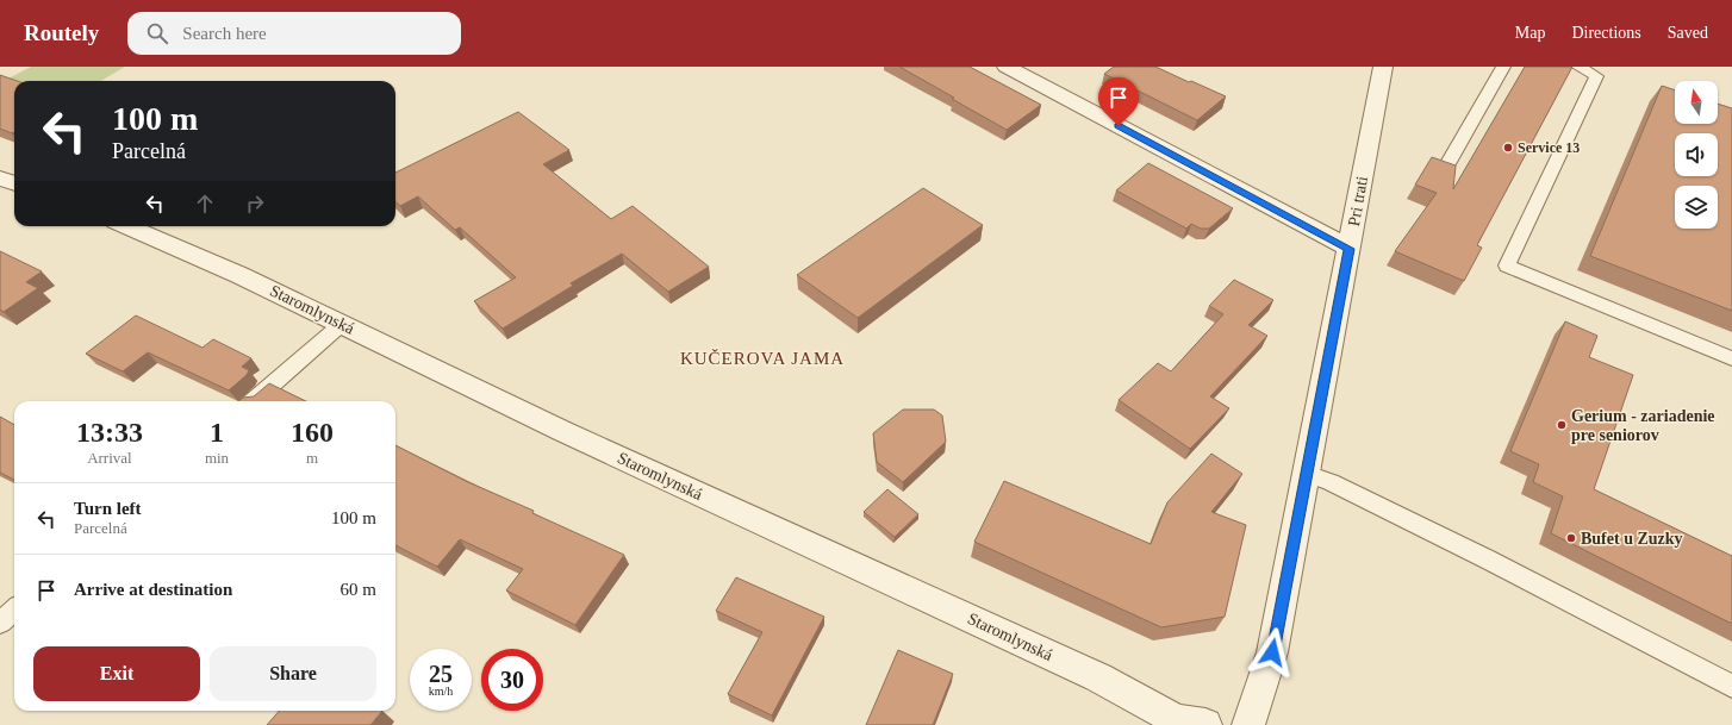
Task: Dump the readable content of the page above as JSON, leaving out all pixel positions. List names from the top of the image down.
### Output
{
  "streets": {
    "street": ["Pri trati", "Staromlynská"]
  },
  "districts": ["KUČEROVA JAMA"],
  "places": ["Service 13", "Gerium - zariadenie pre seniorov", "Bufet u Zuzky"],
  "north": "top",
  "page": {
    "header": "Routely",
    "search": "Search here",
    "nav": ["Map", "Directions", "Saved"],
    "turn": ["100 m", "Parcelná"],
    "eta": [
      "13:33",
      "Arrival",
      "1",
      "min",
      "160",
      "m"
    ],
    "list": [
      {
        "name": "Turn left",
        "note": "Parcelná",
        "value": "100 m"
      },
      {
        "name": "Arrive at destination",
        "value": "60 m"
      }
    ],
    "buttons": ["Exit", "Share"],
    "speed": "25 km/h",
    "limit": "30"
  }
}
